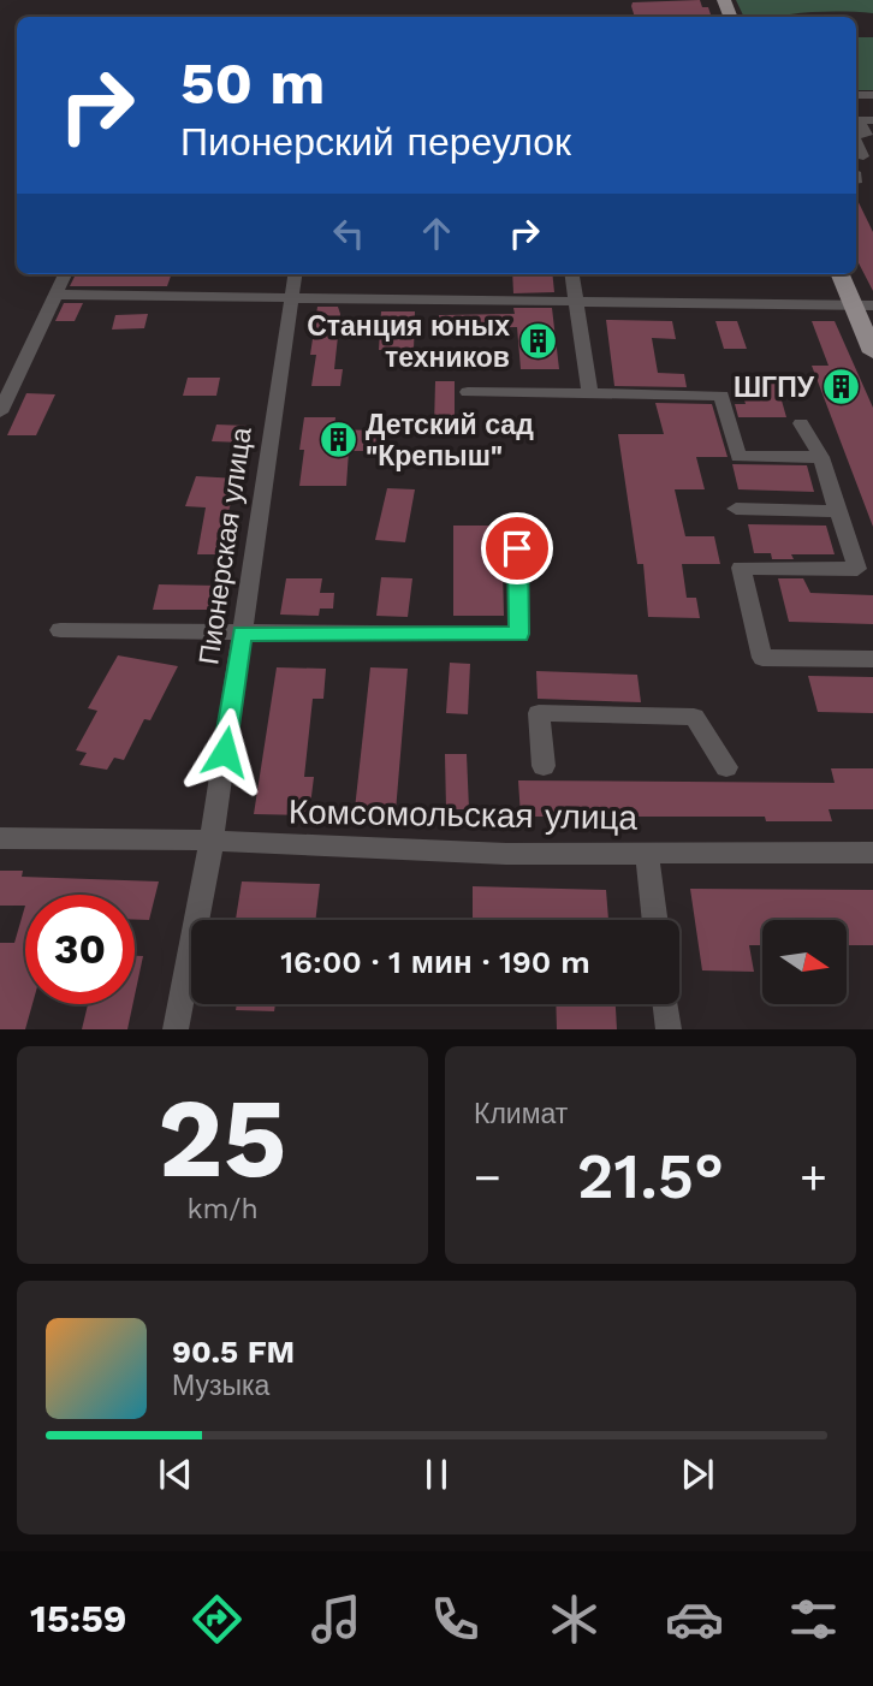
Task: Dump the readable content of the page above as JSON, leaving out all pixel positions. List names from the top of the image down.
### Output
{
  "streets": {
    "street": ["Пионерская улица", "Комсомольская улица"]
  },
  "crossings": [
    ["Пионерская улица", "Комсомольская улица"]
  ],
  "places": {
    "building": ["Станция юных техников", "ШГПУ", "Детский сад \"Крепыш\""]
  },
  "north": "right",
  "page": {
    "turn": ["50 m", "Пионерский переулок"],
    "limit": "30",
    "trip": "16:00 · 1 мин · 190 m",
    "tile": [
      ["25", "km/h"],
      "Климат"
    ],
    "heat": ["−", "21.5°", "+"],
    "song": ["90.5 FM", "Музыка"],
    "tabs": "15:59"
  }
}
